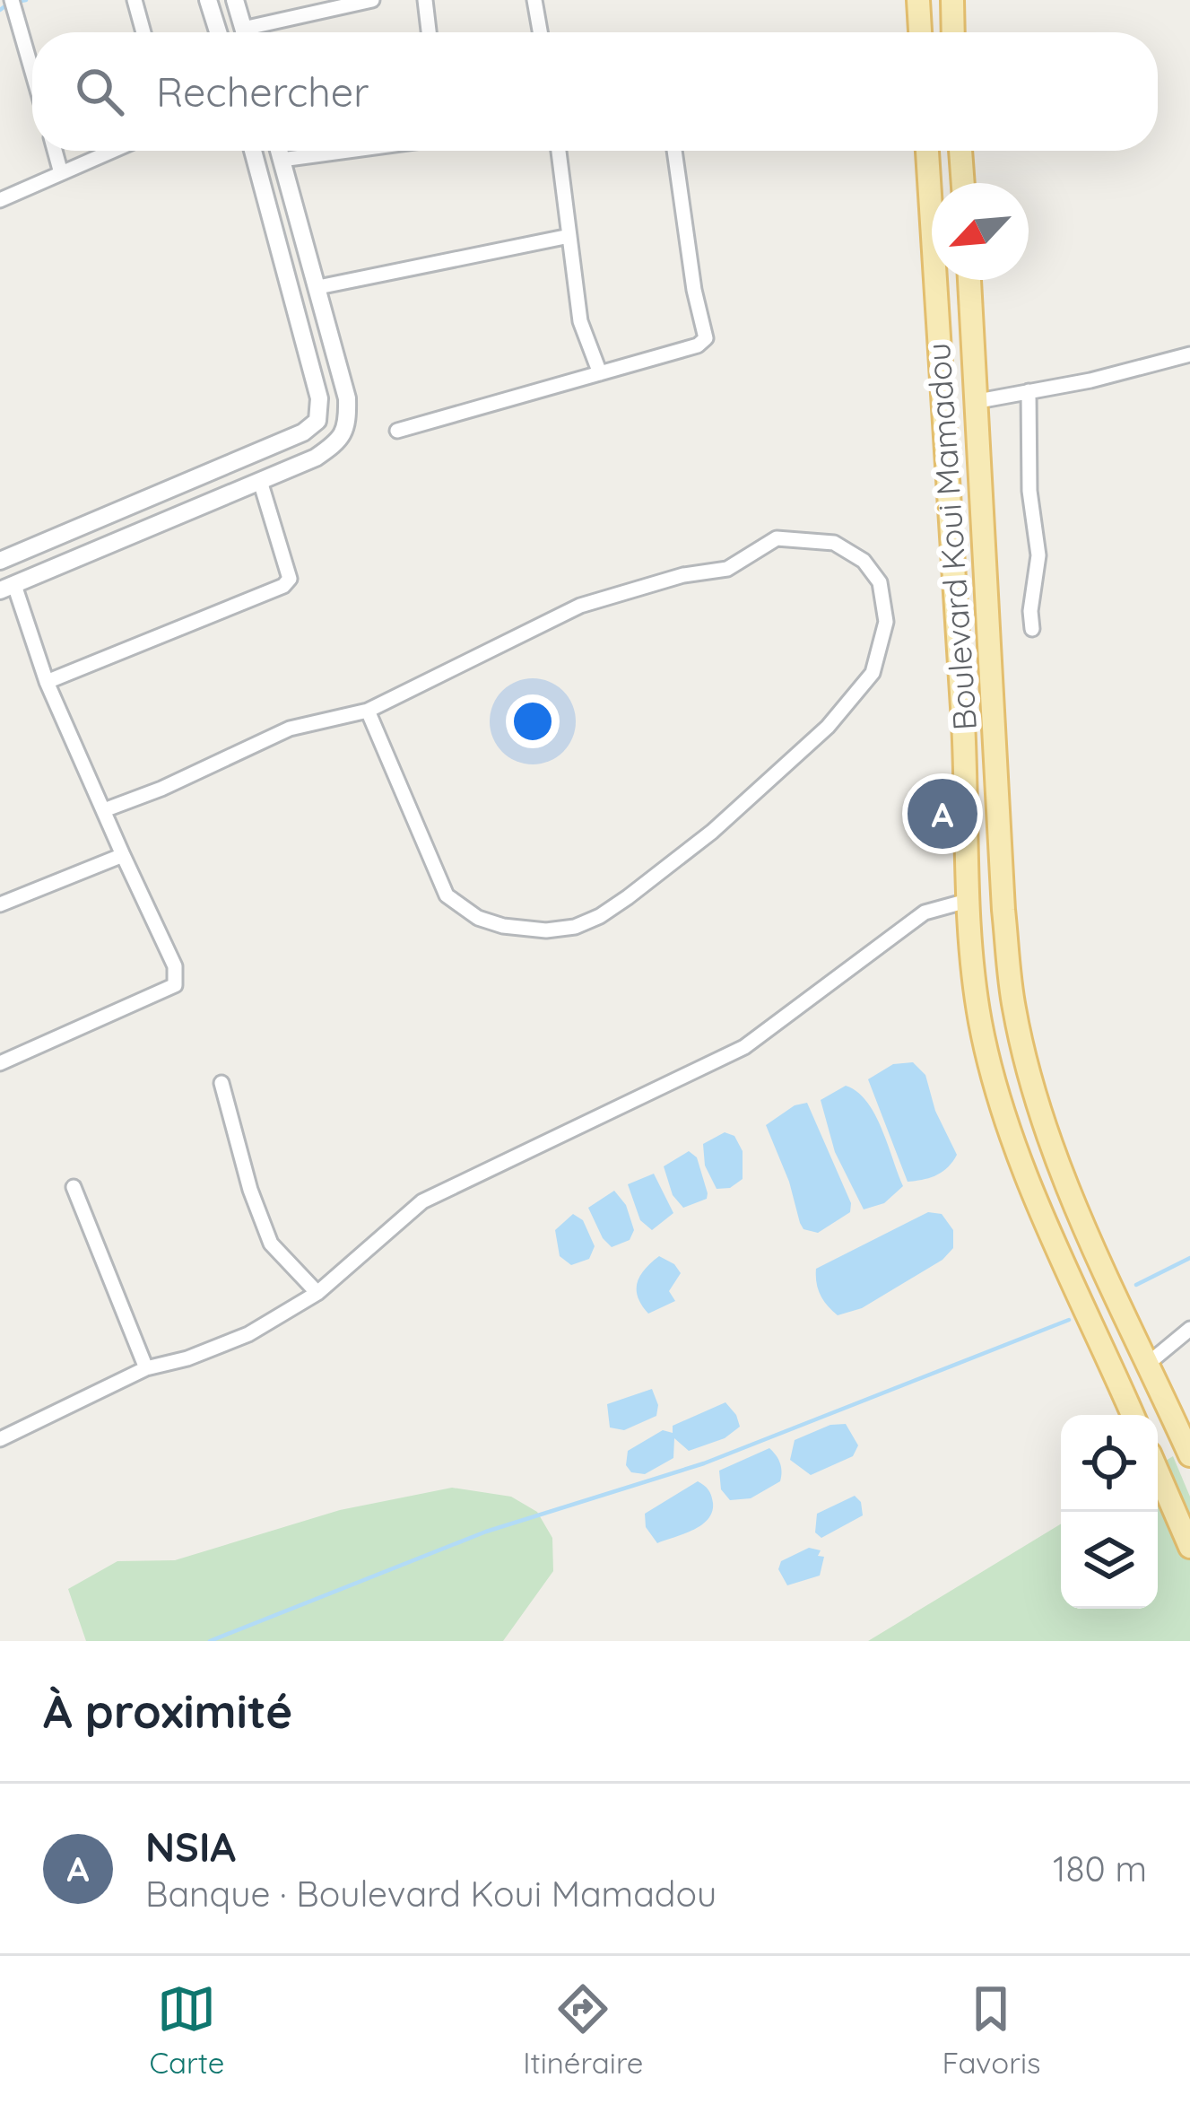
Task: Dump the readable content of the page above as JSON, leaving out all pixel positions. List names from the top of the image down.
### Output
{
  "streets": {
    "main road": ["Boulevard Koui Mamadou"]
  },
  "north": "bottom left",
  "page": {
    "search": "Rechercher",
    "pins": "A",
    "heading": "À proximité",
    "list": [
      {
        "mark": "A",
        "name": "NSIA",
        "note": "Banque · Boulevard Koui Mamadou",
        "value": "180 m"
      }
    ],
    "nav": ["Carte", "Itinéraire", "Favoris"]
  }
}
